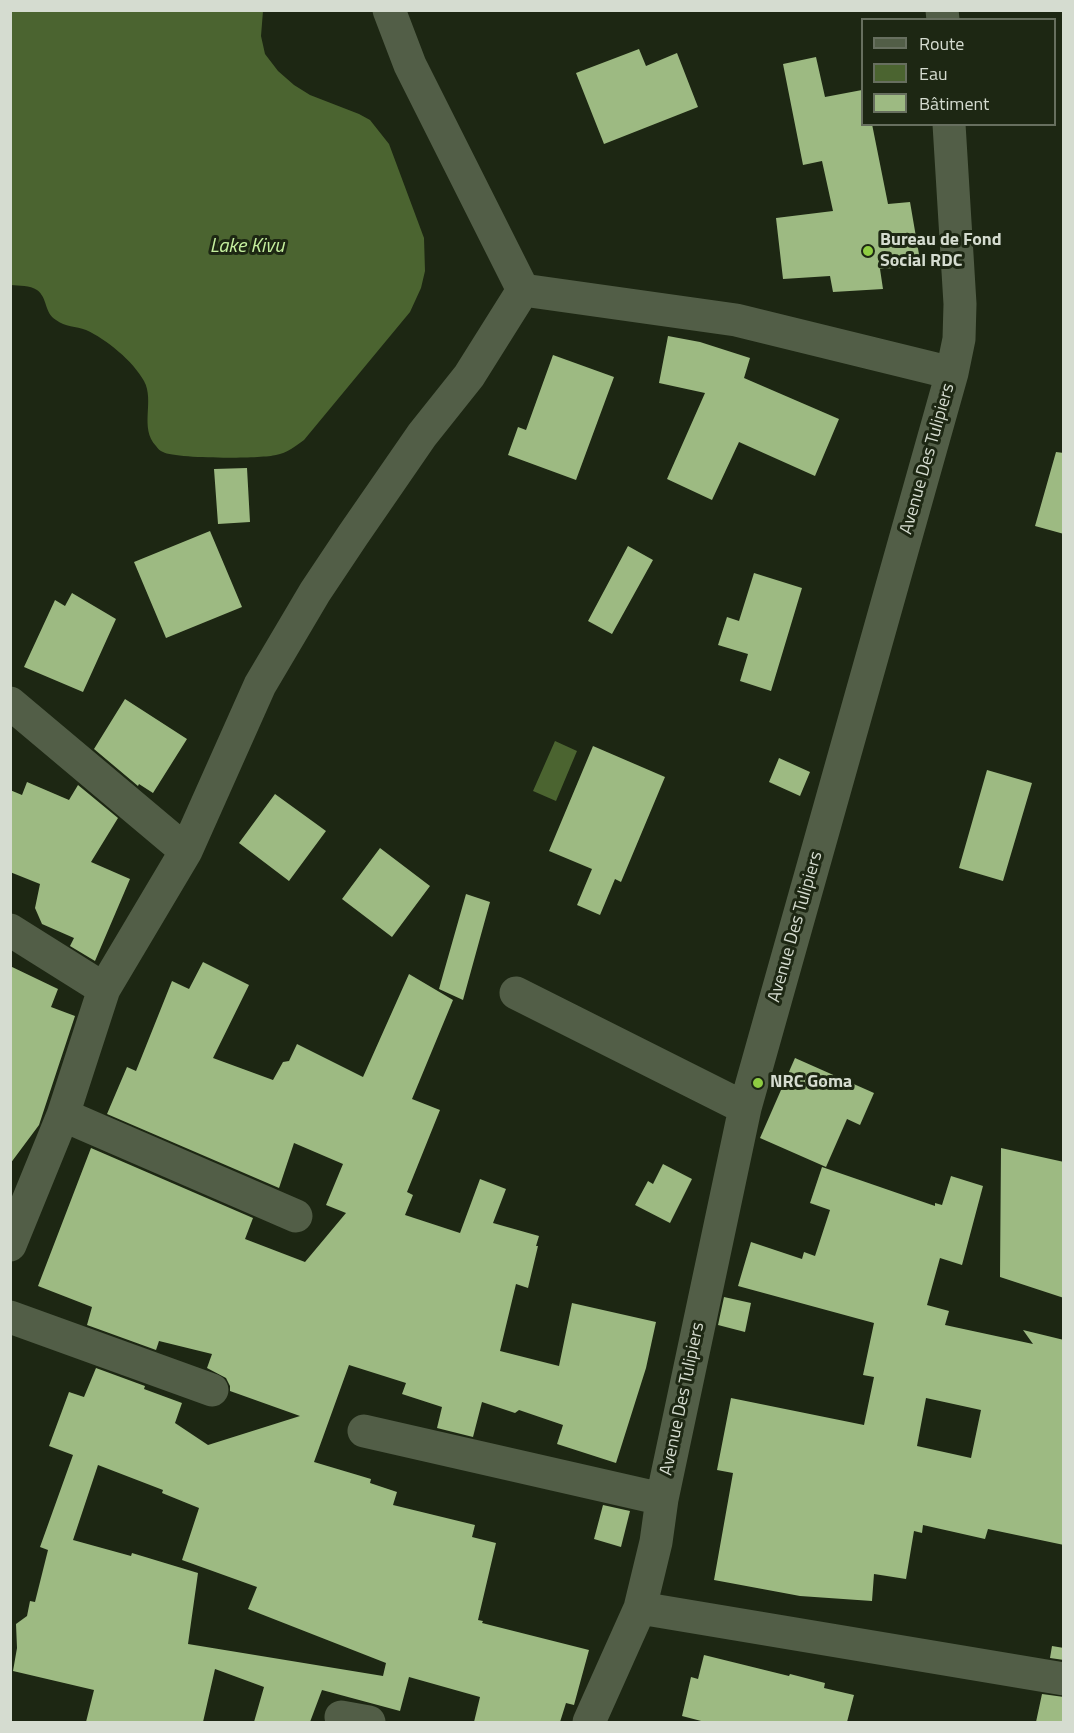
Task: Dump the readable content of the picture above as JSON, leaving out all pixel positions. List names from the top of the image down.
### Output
{
  "streets": {
    "street": ["Avenue Des Tulipiers"]
  },
  "water": ["Lake Kivu"],
  "places": ["Bureau de Fond Social RDC", "NRC Goma"],
  "legend": ["Route", "Eau", "Bâtiment"]
}
